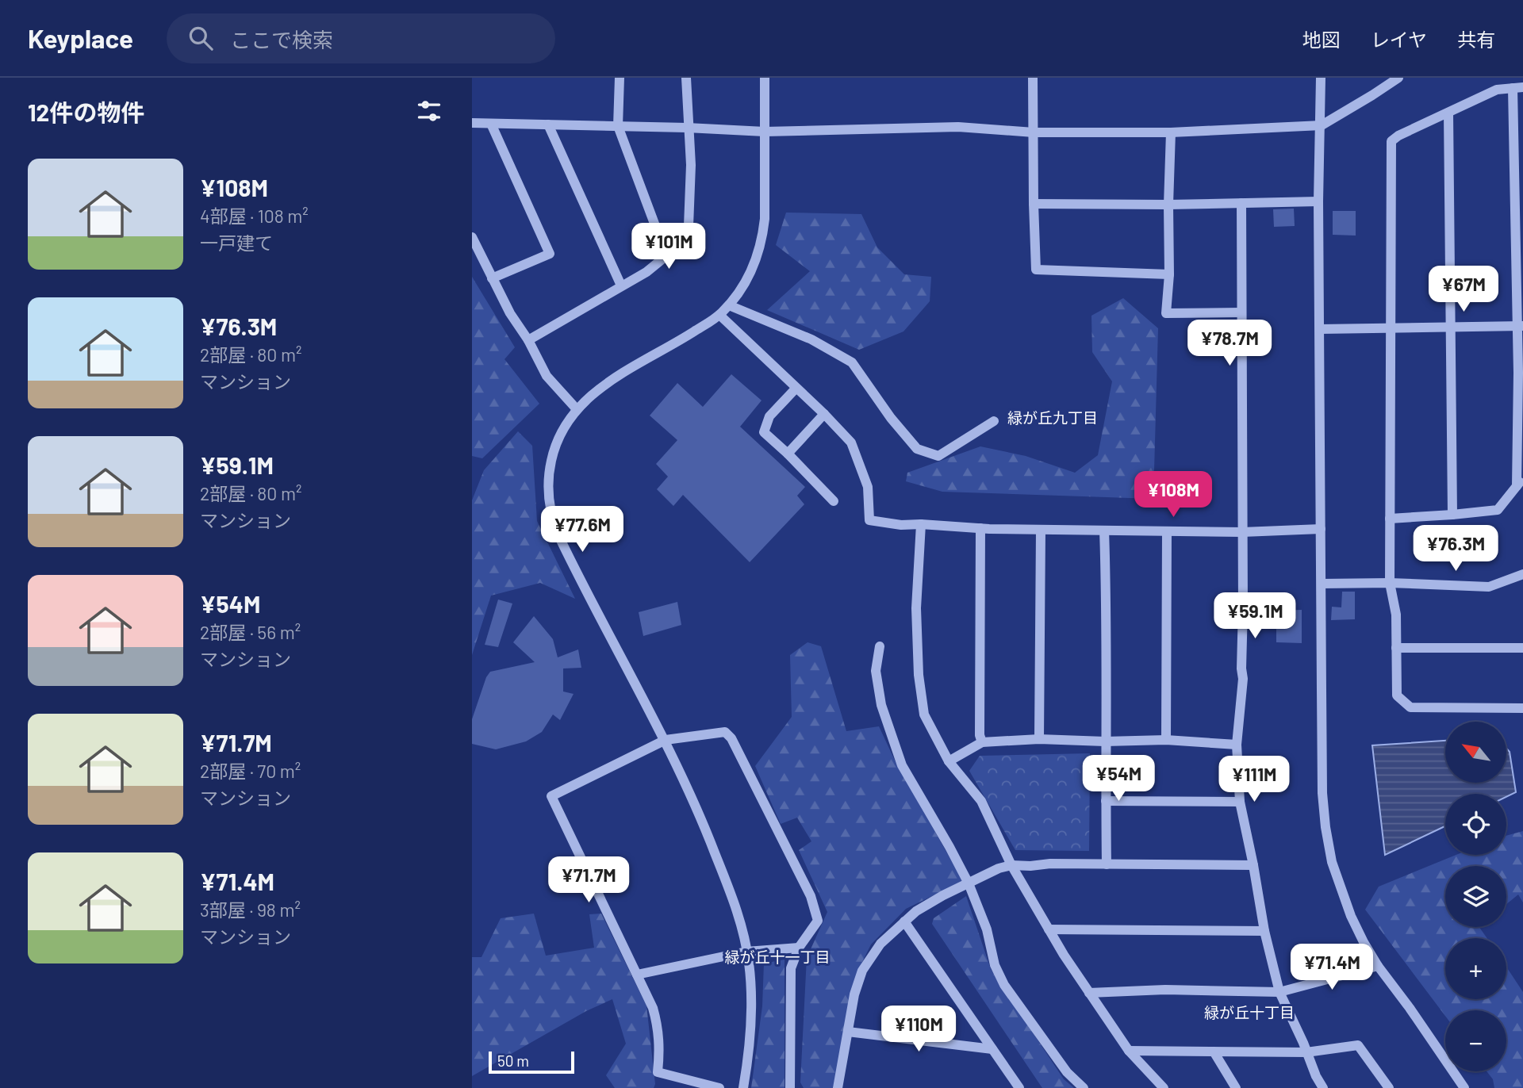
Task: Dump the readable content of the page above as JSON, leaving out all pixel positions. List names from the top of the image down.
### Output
{
  "districts": ["緑が丘九丁目", "緑が丘十一丁目", "緑が丘十丁目"],
  "scale_bar": "50 m",
  "north": "top left",
  "page": {
    "header": "Keyplace",
    "search": "ここで検索",
    "nav": ["地図", "レイヤ", "共有"],
    "heading": "12件の物件",
    "list": [
      {
        "name": "¥108M",
        "note": "4部屋 · 108 m² · 一戸建て"
      },
      {
        "name": "¥76.3M",
        "note": "2部屋 · 80 m² · マンション"
      },
      {
        "name": "¥59.1M",
        "note": "2部屋 · 80 m² · マンション"
      },
      {
        "name": "¥54M",
        "note": "2部屋 · 56 m² · マンション"
      },
      {
        "name": "¥71.7M",
        "note": "2部屋 · 70 m² · マンション"
      },
      {
        "name": "¥71.4M",
        "note": "3部屋 · 98 m² · マンション"
      }
    ],
    "price": [
      "¥101M",
      "¥67M",
      "¥78.7M",
      "¥108M",
      "¥77.6M",
      "¥76.3M",
      "¥59.1M",
      "¥54M",
      "¥111M",
      "¥71.7M",
      "¥71.4M",
      "¥110M"
    ],
    "map_buttons": ["+", "−"],
    "scale": "50 m"
  }
}
